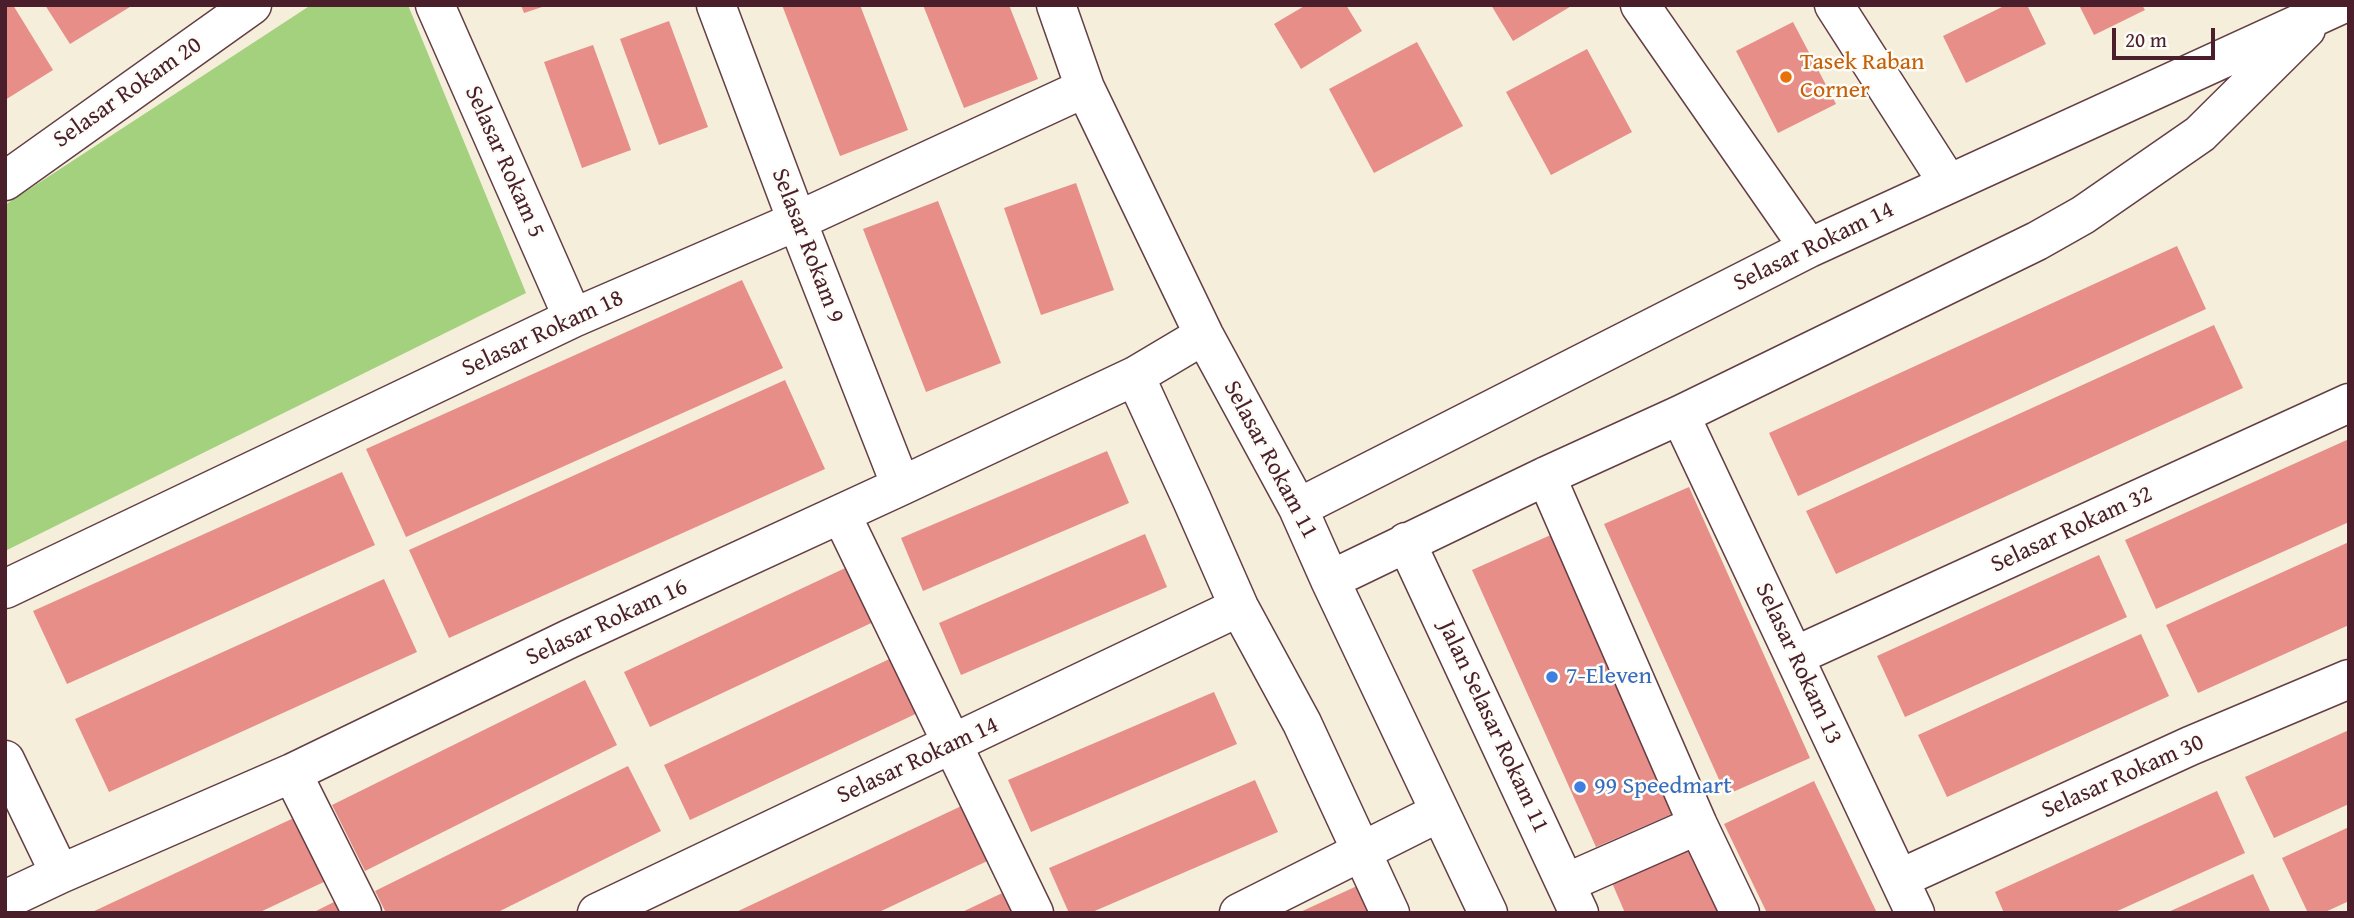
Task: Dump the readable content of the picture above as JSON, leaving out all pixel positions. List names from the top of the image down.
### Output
{
  "streets": {
    "street": [
      "Selasar Rokam 20",
      "Selasar Rokam 5",
      "Selasar Rokam 9",
      "Selasar Rokam 14",
      "Selasar Rokam 18",
      "Selasar Rokam 11",
      "Selasar Rokam 32",
      "Selasar Rokam 16",
      "Selasar Rokam 13",
      "Jalan Selasar Rokam 11",
      "Selasar Rokam 30"
    ]
  },
  "crossings": [
    ["Selasar Rokam 5", "Selasar Rokam 18"],
    ["Selasar Rokam 9", "Selasar Rokam 18"],
    ["Selasar Rokam 9", "Selasar Rokam 16"],
    ["Selasar Rokam 14", "Selasar Rokam 11"],
    ["Selasar Rokam 18", "Selasar Rokam 11"],
    ["Selasar Rokam 11", "Selasar Rokam 16"],
    ["Selasar Rokam 32", "Selasar Rokam 13"],
    ["Selasar Rokam 13", "Selasar Rokam 30"]
  ],
  "places": ["Tasek Raban Corner", "7-Eleven", "99 Speedmart"],
  "scale_bar": "20 m"
}
